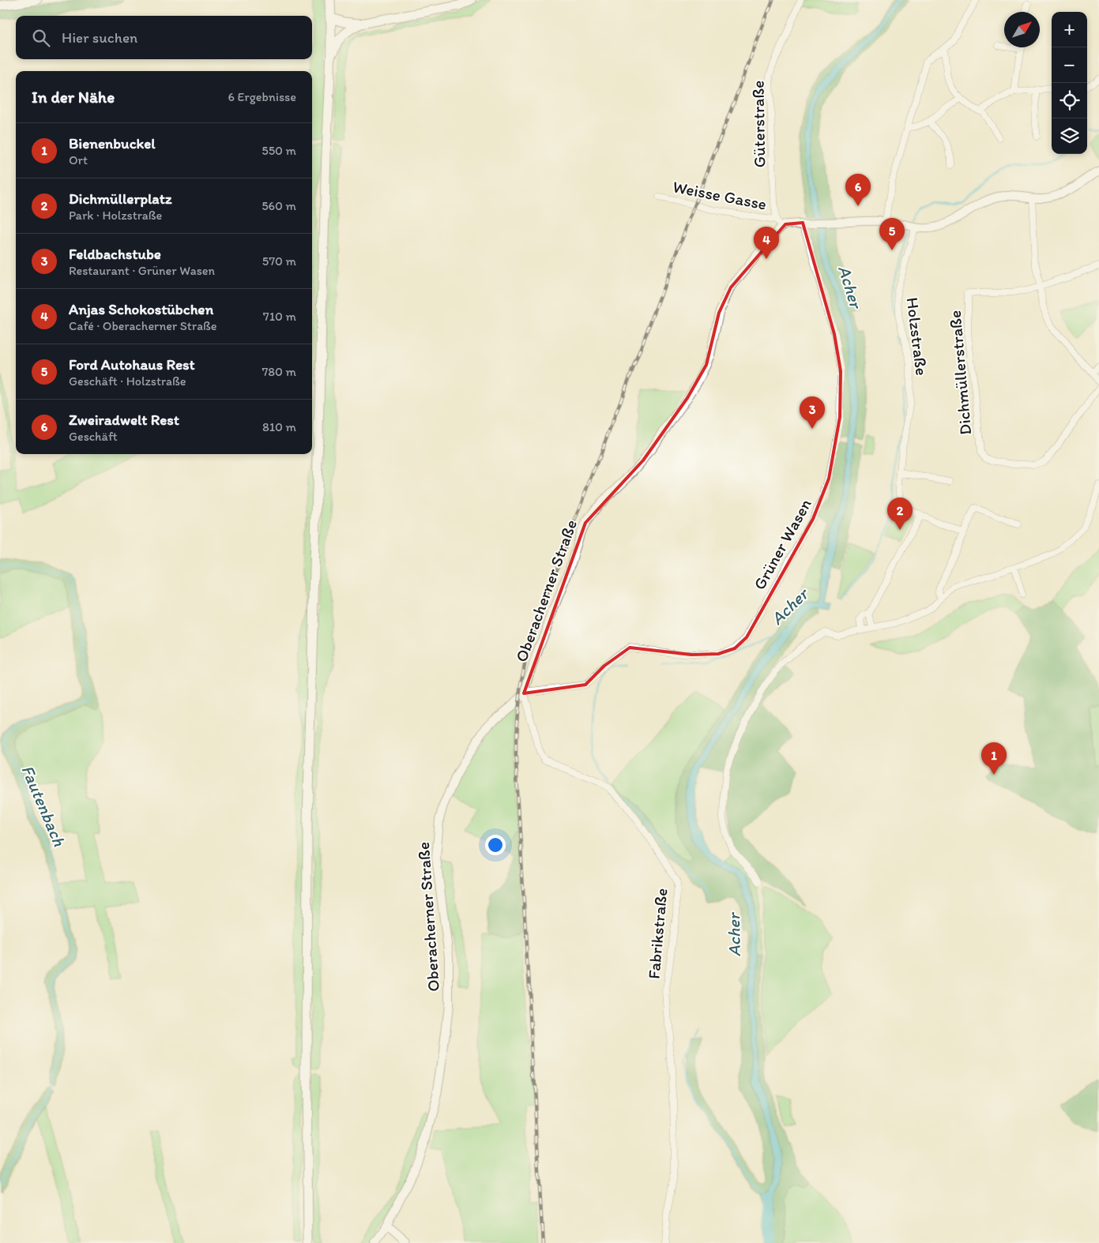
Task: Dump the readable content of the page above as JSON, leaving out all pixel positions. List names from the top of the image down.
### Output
{
  "streets": {
    "street": [
      "Güterstraße",
      "Weisse Gasse",
      "Holzstraße",
      "Dichmüllerstraße",
      "Grüner Wasen",
      "Oberacherner Straße",
      "Fabrikstraße"
    ]
  },
  "crossings": [
    ["Güterstraße", "Weisse Gasse"],
    ["Güterstraße", "Oberacherner Straße"],
    ["Weisse Gasse", "Oberacherner Straße"],
    ["Grüner Wasen", "Oberacherner Straße"],
    ["Grüner Wasen", "Fabrikstraße"],
    ["Oberacherner Straße", "Fabrikstraße"]
  ],
  "water": ["Acher", "Fautenbach"],
  "north": "top right",
  "page": {
    "map_buttons": ["+", "−"],
    "search": "Hier suchen",
    "heading": ["In der Nähe", "6 Ergebnisse"],
    "list": [
      {
        "mark": "1",
        "name": "Bienenbuckel",
        "note": "Ort",
        "value": "550 m"
      },
      {
        "mark": "2",
        "name": "Dichmüllerplatz",
        "note": "Park · Holzstraße",
        "value": "560 m"
      },
      {
        "mark": "3",
        "name": "Feldbachstube",
        "note": "Restaurant · Grüner Wasen",
        "value": "570 m"
      },
      {
        "mark": "4",
        "name": "Anjas Schokostübchen",
        "note": "Café · Oberacherner Straße",
        "value": "710 m"
      },
      {
        "mark": "5",
        "name": "Ford Autohaus Rest",
        "note": "Geschäft · Holzstraße",
        "value": "780 m"
      },
      {
        "mark": "6",
        "name": "Zweiradwelt Rest",
        "note": "Geschäft",
        "value": "810 m"
      }
    ],
    "pins": [
      "6",
      "5",
      "4",
      "3",
      "2",
      "1"
    ]
  }
}
